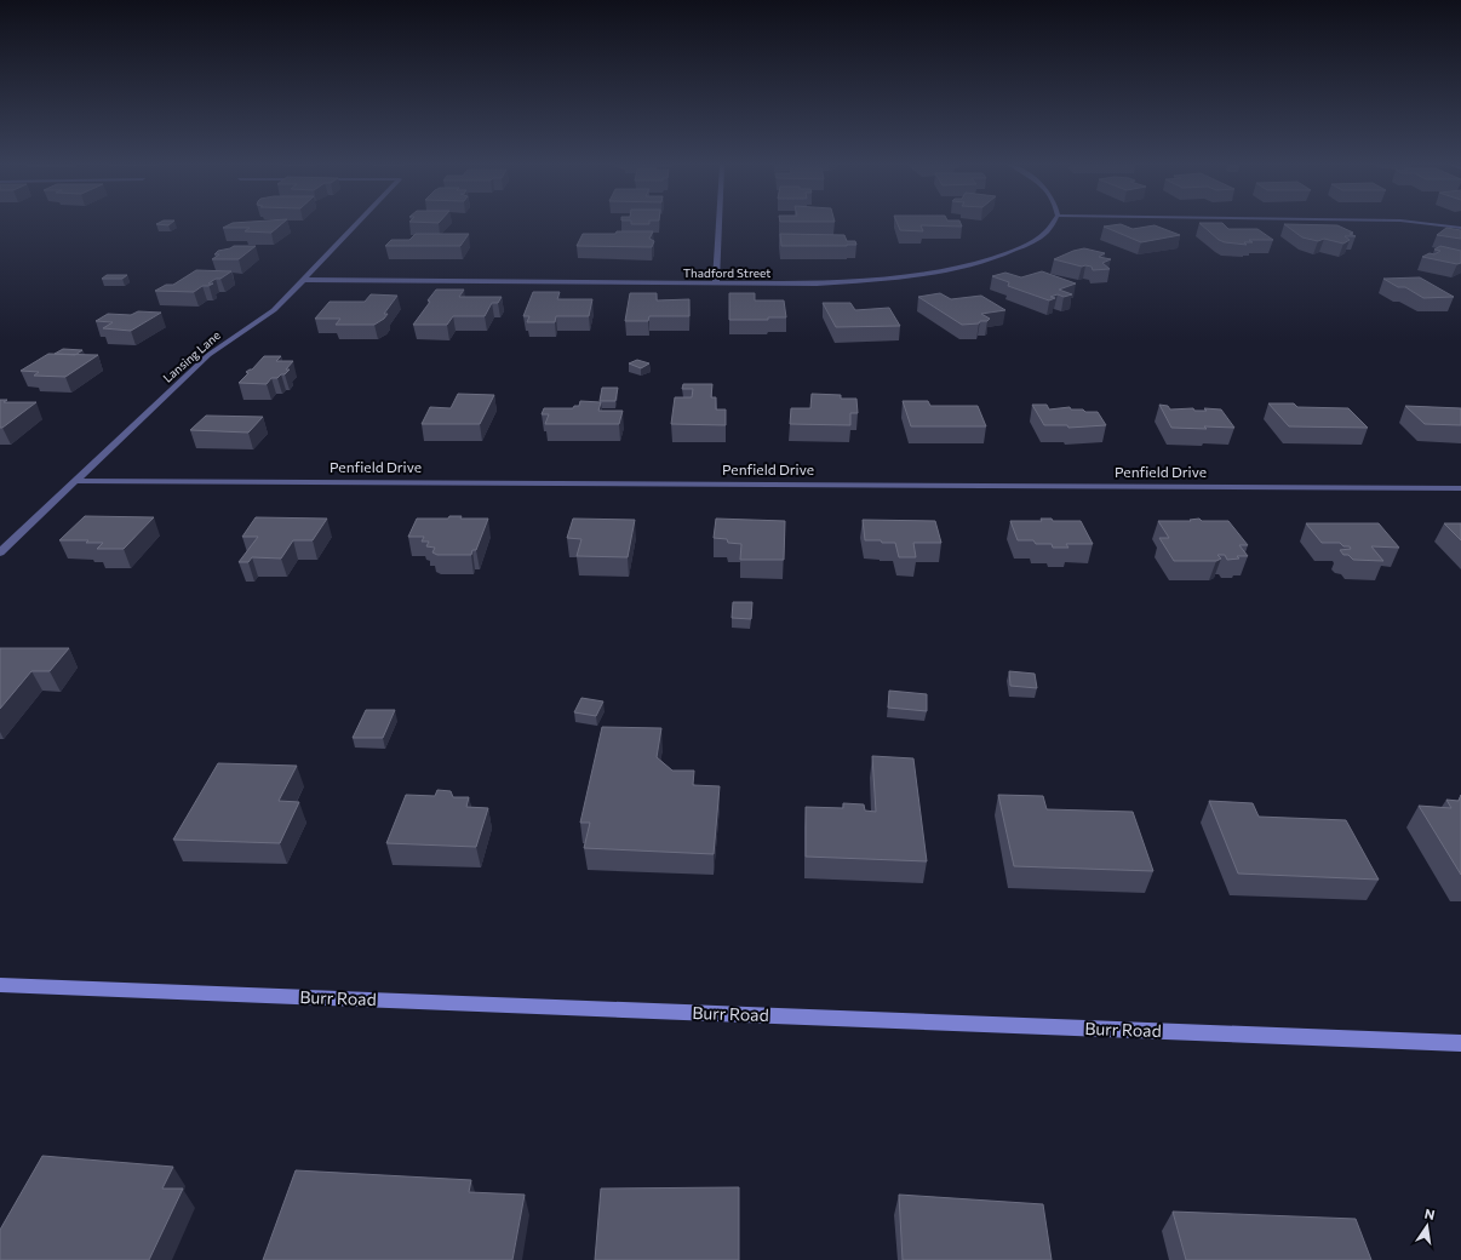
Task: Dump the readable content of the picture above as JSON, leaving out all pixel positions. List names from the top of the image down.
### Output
{
  "streets": {
    "street": [
      "Thadford Street",
      "Lansing Lane",
      "Penfield Drive",
      "Burr Road"
    ]
  },
  "crossings": [
    ["Thadford Street", "Lansing Lane"],
    ["Lansing Lane", "Penfield Drive"]
  ],
  "north": "top"
}
